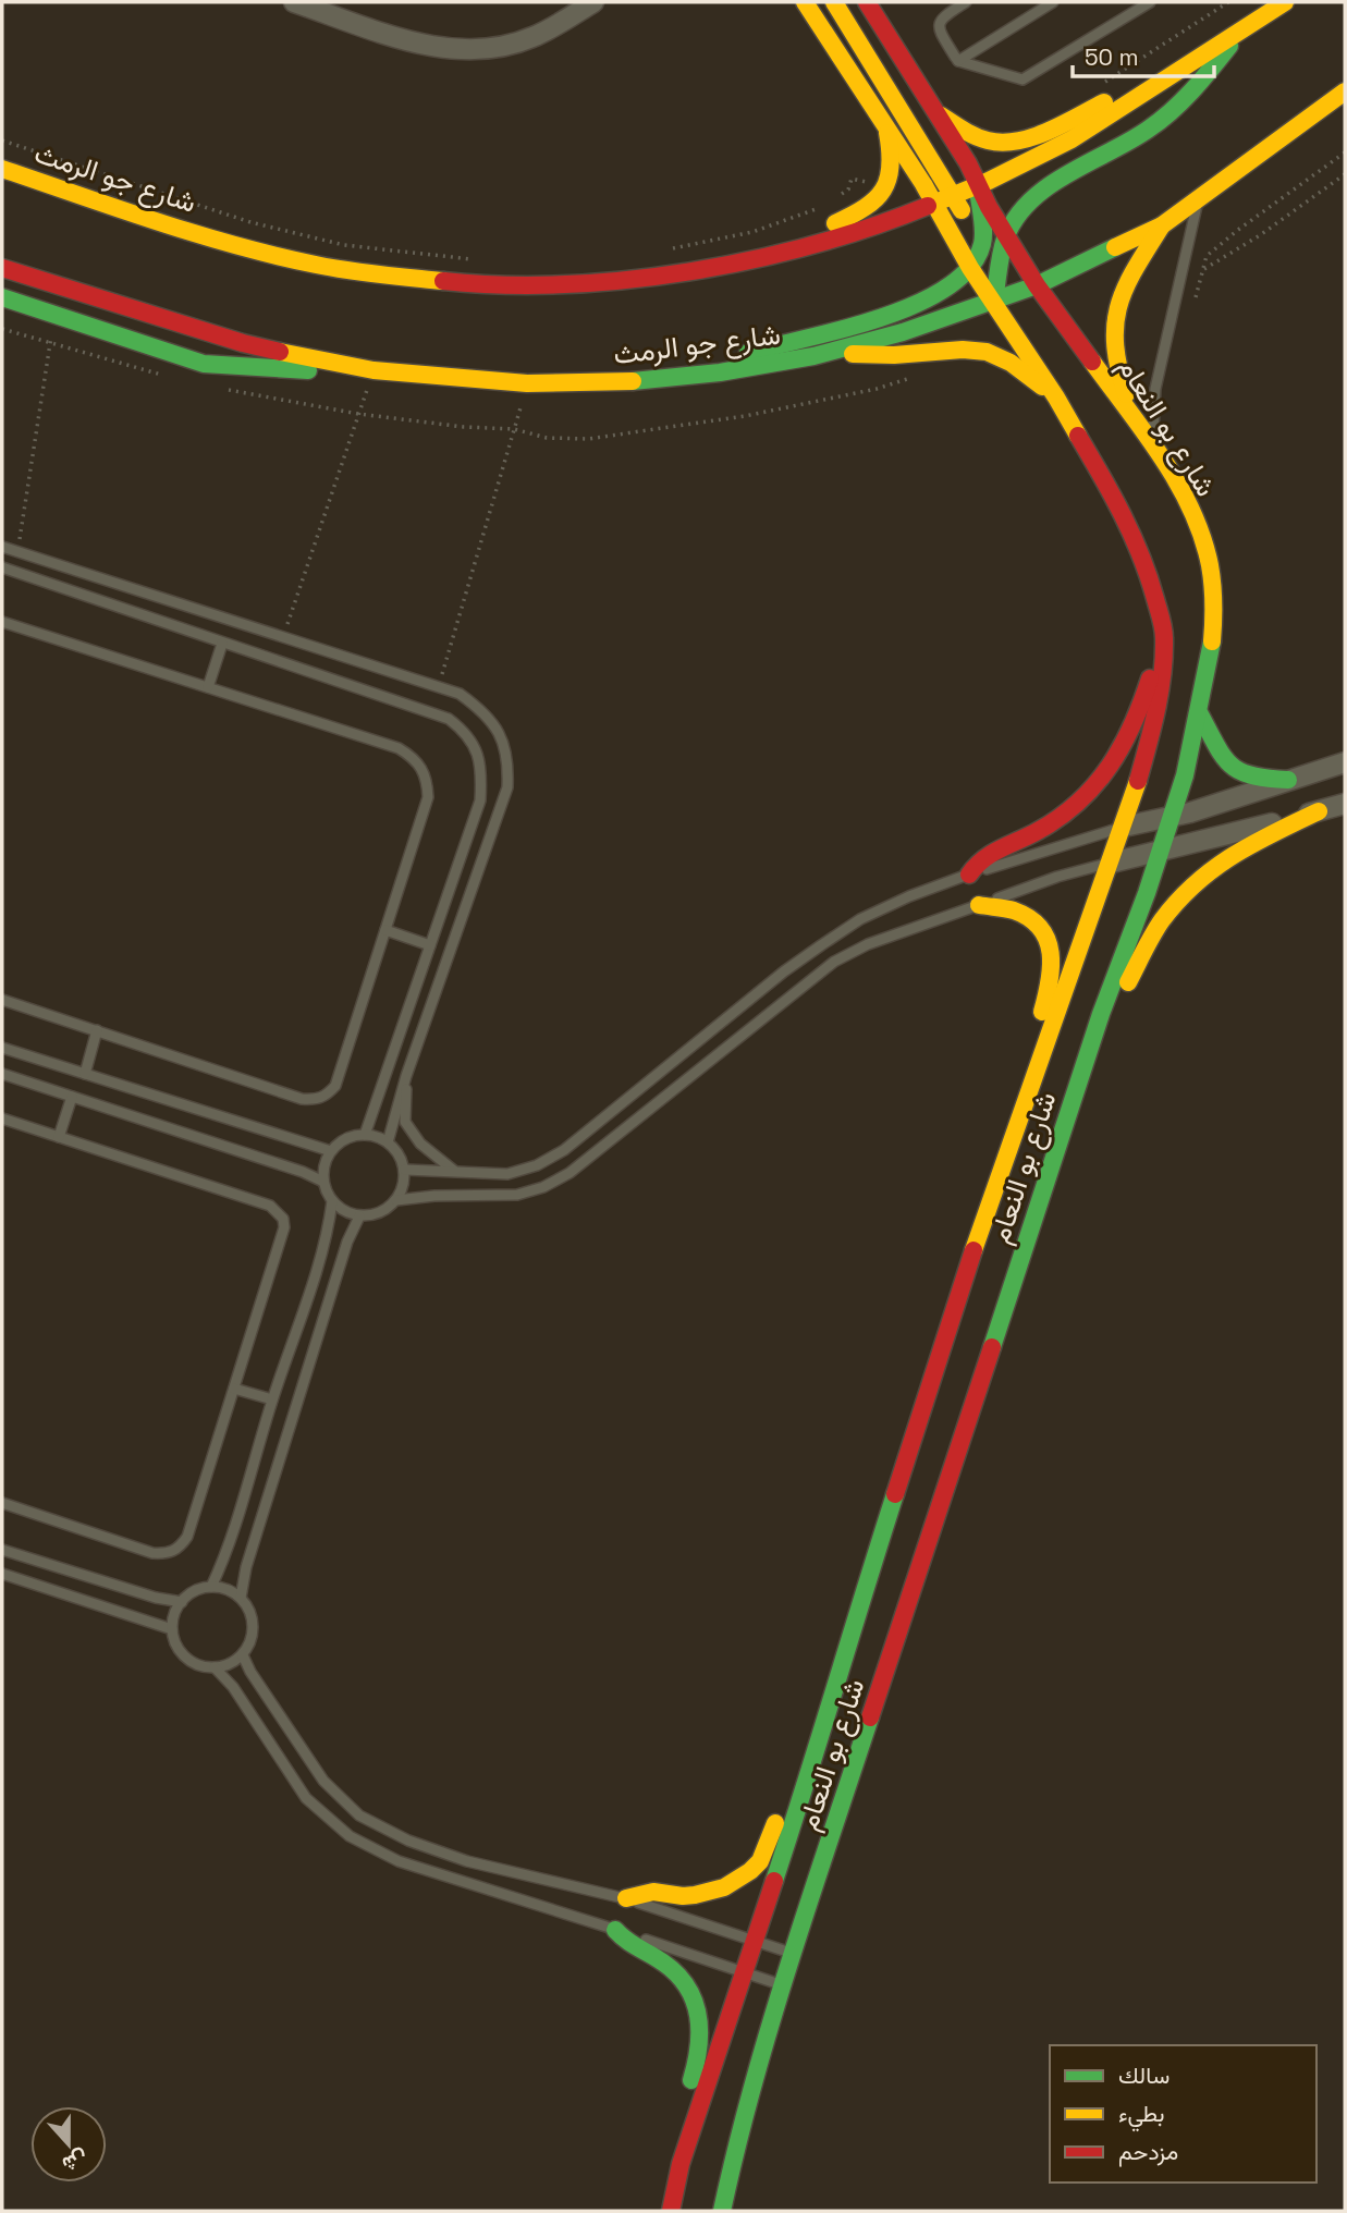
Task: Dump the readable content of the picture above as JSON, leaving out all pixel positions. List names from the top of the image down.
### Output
{
  "streets": {
    "street": ["شارع جو الرمث", "شارع بو النعام"]
  },
  "crossings": [
    ["شارع جو الرمث", "شارع بو النعام"]
  ],
  "legend": ["سالك", "بطيء", "مزدحم"],
  "scale_bar": "50 m",
  "north": "bottom"
}
